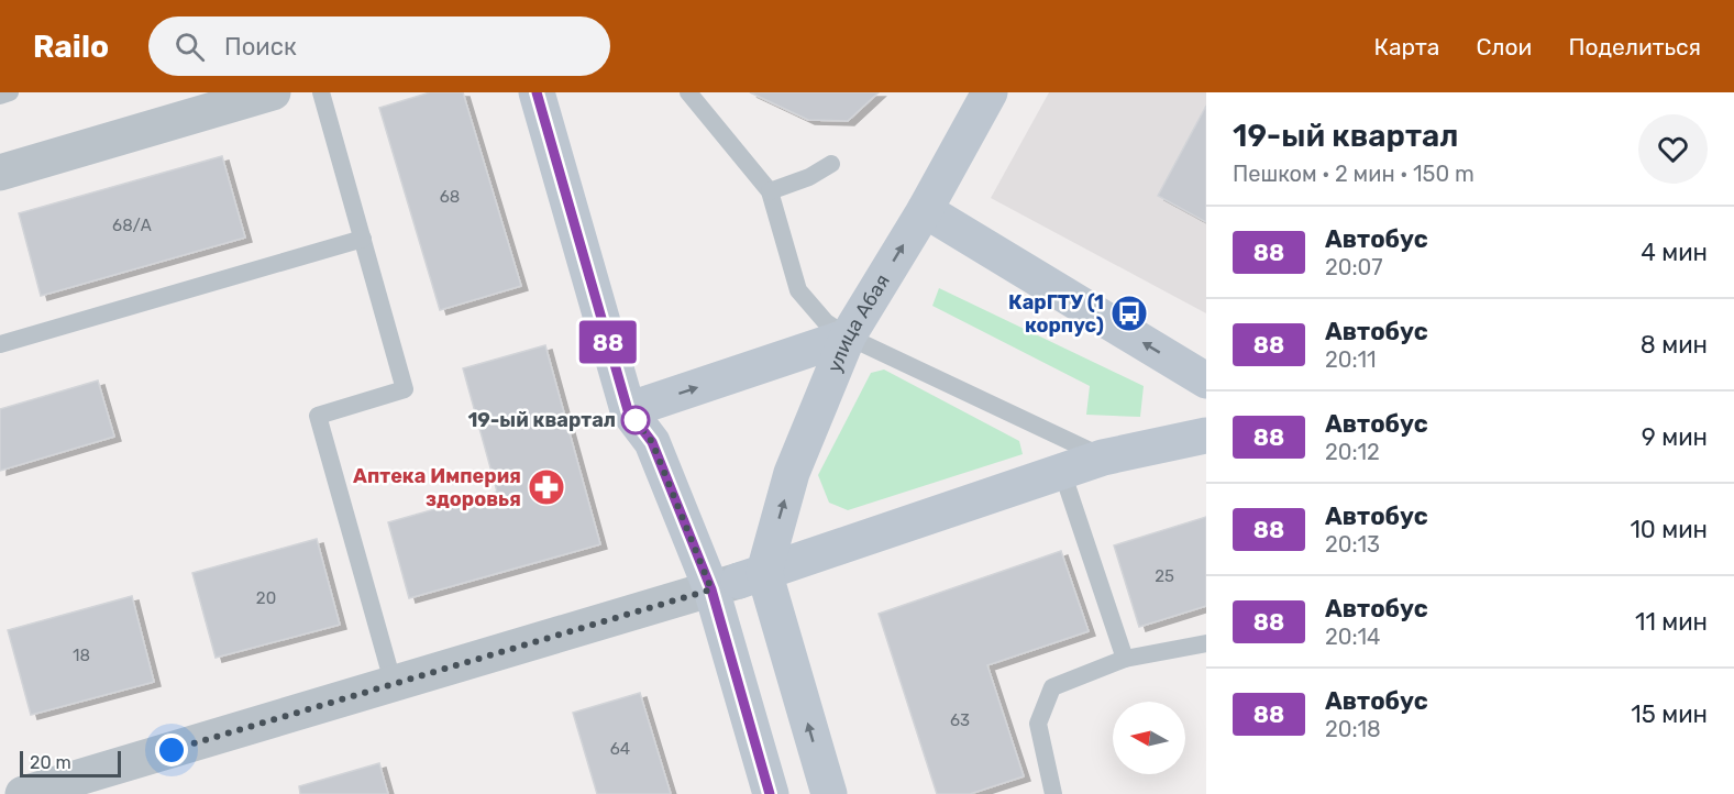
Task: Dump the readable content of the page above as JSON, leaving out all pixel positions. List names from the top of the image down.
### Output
{
  "streets": {
    "main road": ["улица Абая"]
  },
  "one_way": ["улица Абая"],
  "places": {
    "bus stop": ["КарГТУ (1 корпус)"],
    "other": ["19-ый квартал"],
    "pharmacy": ["Аптека Империя здоровья"]
  },
  "lines": ["bus line 88"],
  "house_numbers": [
    "68",
    "68/А",
    "25",
    "20",
    "18",
    "63",
    "64"
  ],
  "scale_bar": "20 m",
  "north": "left",
  "page": {
    "header": "Railo",
    "search": "Поиск",
    "nav": ["Карта", "Слои", "Поделиться"],
    "on_map": "88",
    "heading": ["19-ый квартал", "Пешком · 2 мин · 150 m"],
    "list": [
      {
        "mark": "88",
        "name": "Автобус",
        "note": "20:07",
        "value": "4 мин"
      },
      {
        "mark": "88",
        "name": "Автобус",
        "note": "20:11",
        "value": "8 мин"
      },
      {
        "mark": "88",
        "name": "Автобус",
        "note": "20:12",
        "value": "9 мин"
      },
      {
        "mark": "88",
        "name": "Автобус",
        "note": "20:13",
        "value": "10 мин"
      },
      {
        "mark": "88",
        "name": "Автобус",
        "note": "20:14",
        "value": "11 мин"
      },
      {
        "mark": "88",
        "name": "Автобус",
        "note": "20:18",
        "value": "15 мин"
      }
    ],
    "scale": "20 m"
  }
}
